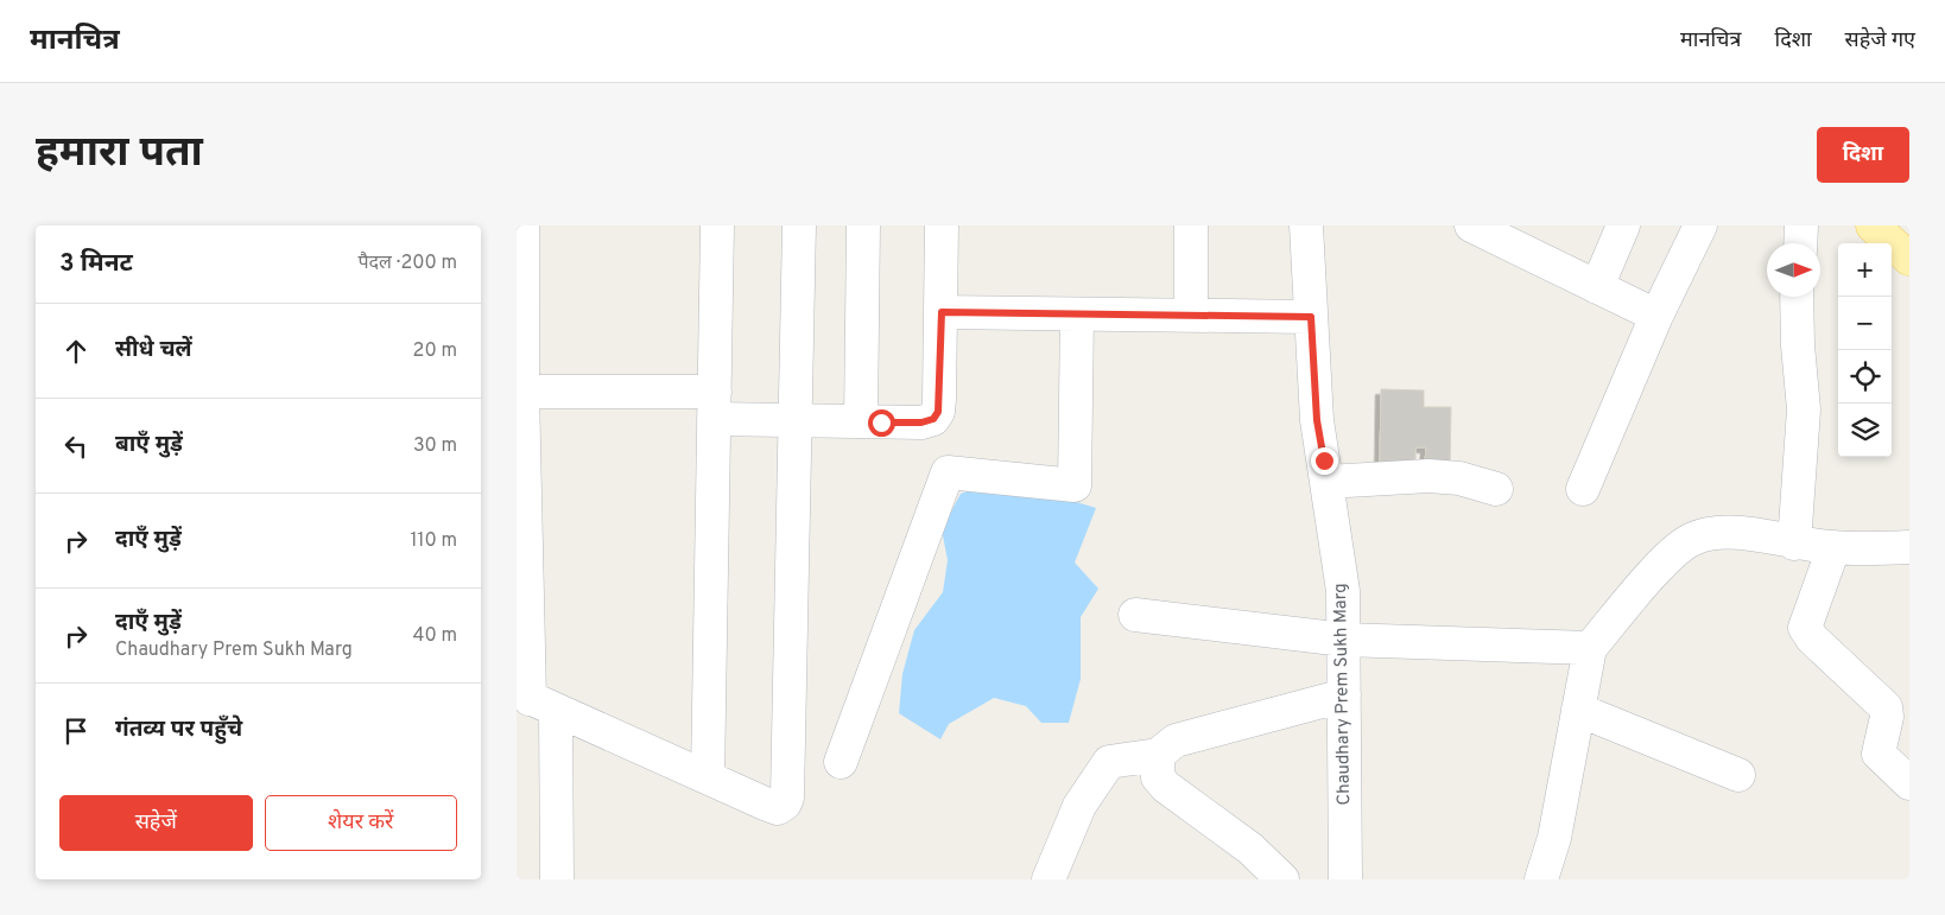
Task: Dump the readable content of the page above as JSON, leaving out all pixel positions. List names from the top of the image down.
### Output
{
  "streets": {
    "street": ["Chaudhary Prem Sukh Marg"]
  },
  "north": "right",
  "page": {
    "header": "मानचित्र",
    "nav": ["मानचित्र", "दिशा", "सहेजे गए"],
    "buttons": [
      "दिशा",
      ["सहेजें", "शेयर करें"]
    ],
    "title": "हमारा पता",
    "heading": ["3 मिनट", "पैदल · 200 m"],
    "map_buttons": ["+", "−"],
    "list": [
      ["सीधे चलें", "20 m"],
      ["बाएँ मुड़ें", "30 m"],
      ["दाएँ मुड़ें", "110 m"],
      ["दाएँ मुड़ें", "Chaudhary Prem Sukh Marg", "40 m"],
      "गंतव्य पर पहुँचे"
    ]
  }
}
